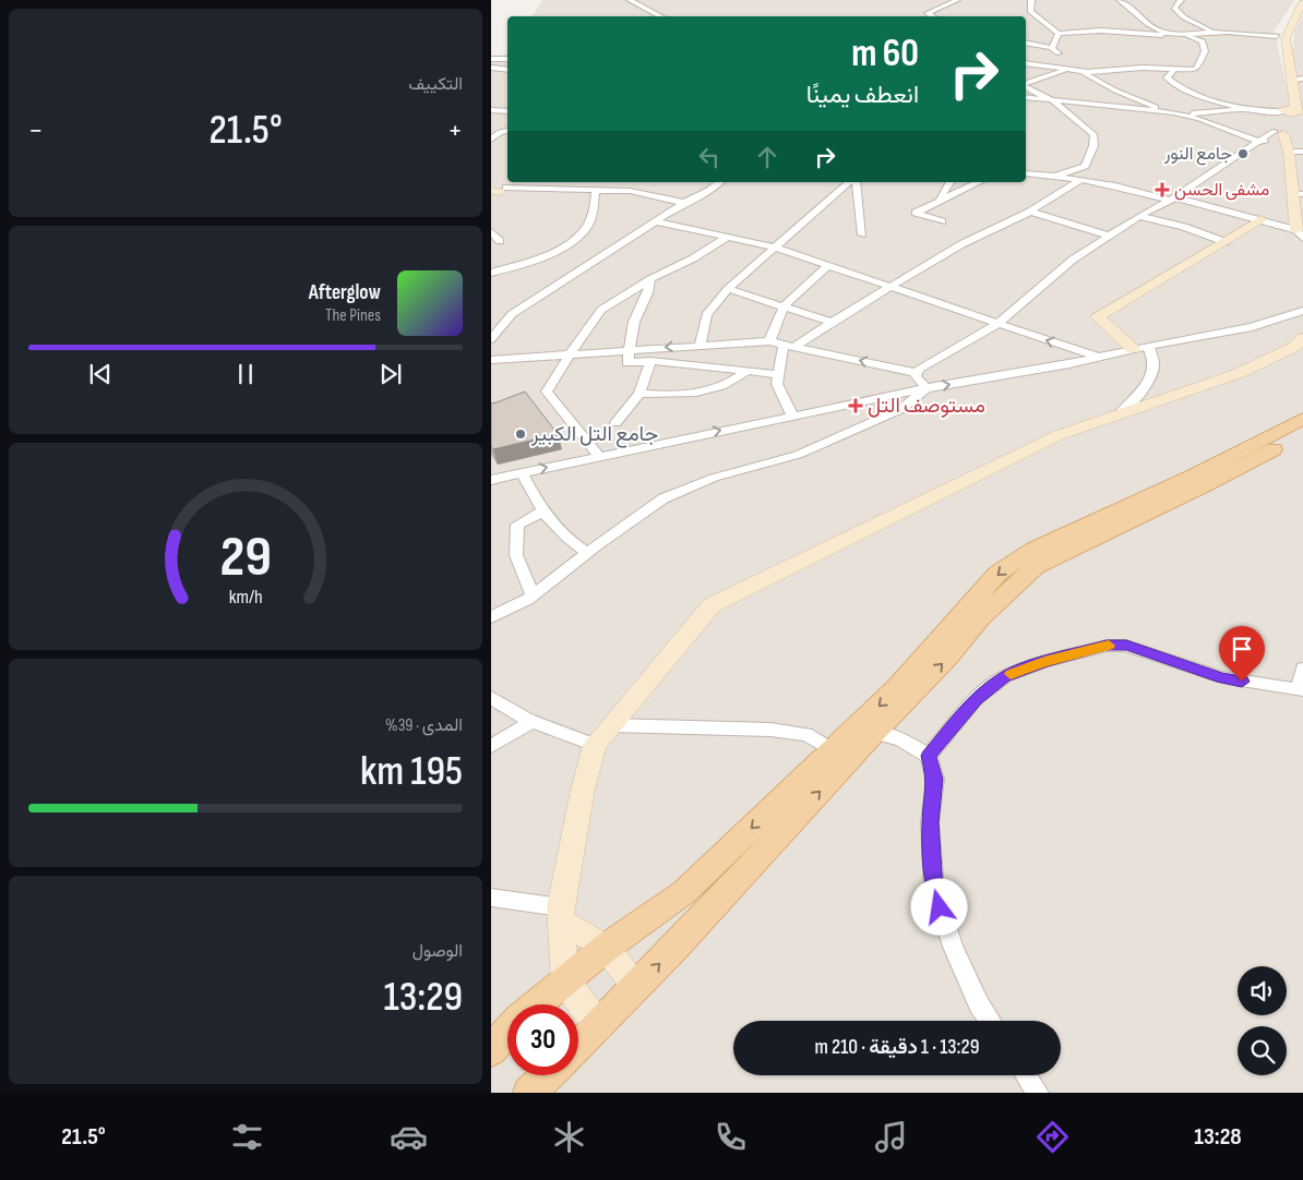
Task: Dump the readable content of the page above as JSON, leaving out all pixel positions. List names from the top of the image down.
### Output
{
  "places": {
    "other": ["جامع النور", "جامع التل الكبير"],
    "health": ["مشفى الحسن", "مستوصف التل"]
  },
  "page": {
    "tile": [
      "التكييف",
      ["المدى · 39%", "195 km"],
      ["الوصول", "13:29"]
    ],
    "turn": ["60 m", "انعطف يمينًا"],
    "heat": ["−", "21.5°", "+"],
    "song": ["Afterglow", "The Pines"],
    "limit": "30",
    "trip": "13:29 · 1 دقيقة · 210 m",
    "tabs": ["13:28", "21.5°"],
    "gauge": ["29", "km/h"]
  }
}
